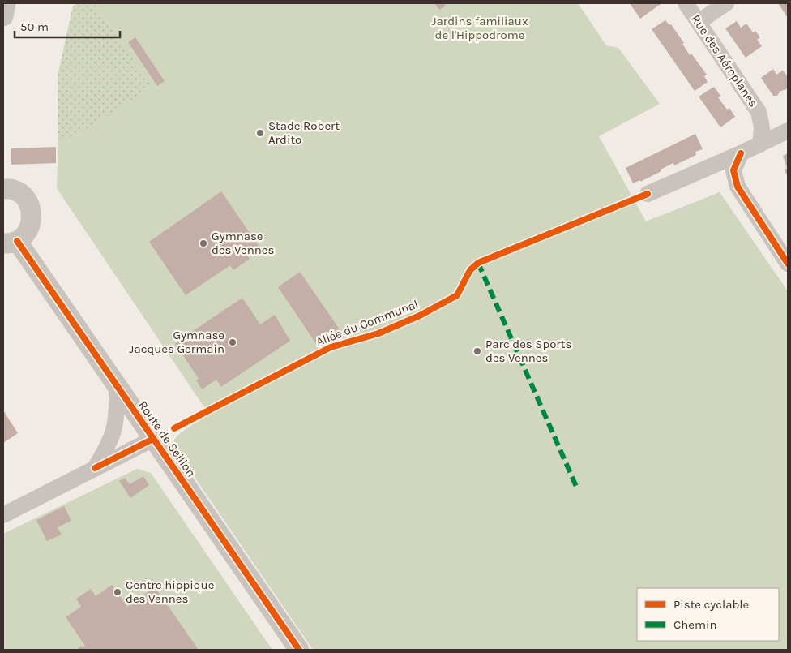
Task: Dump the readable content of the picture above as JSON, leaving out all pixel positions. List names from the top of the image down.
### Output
{
  "streets": {
    "street": ["Rue des Aéroplanes", "Route de Seillon"],
    "cycle path": ["Allée du Communal"]
  },
  "parks": ["Jardins familiaux de l'Hippodrome"],
  "places": [
    "Stade Robert Ardito",
    "Gymnase des Vennes",
    "Gymnase Jacques Germain",
    "Parc des Sports des Vennes",
    "Centre hippique des Vennes"
  ],
  "legend": ["Piste cyclable", "Chemin"],
  "scale_bar": "50 m"
}
